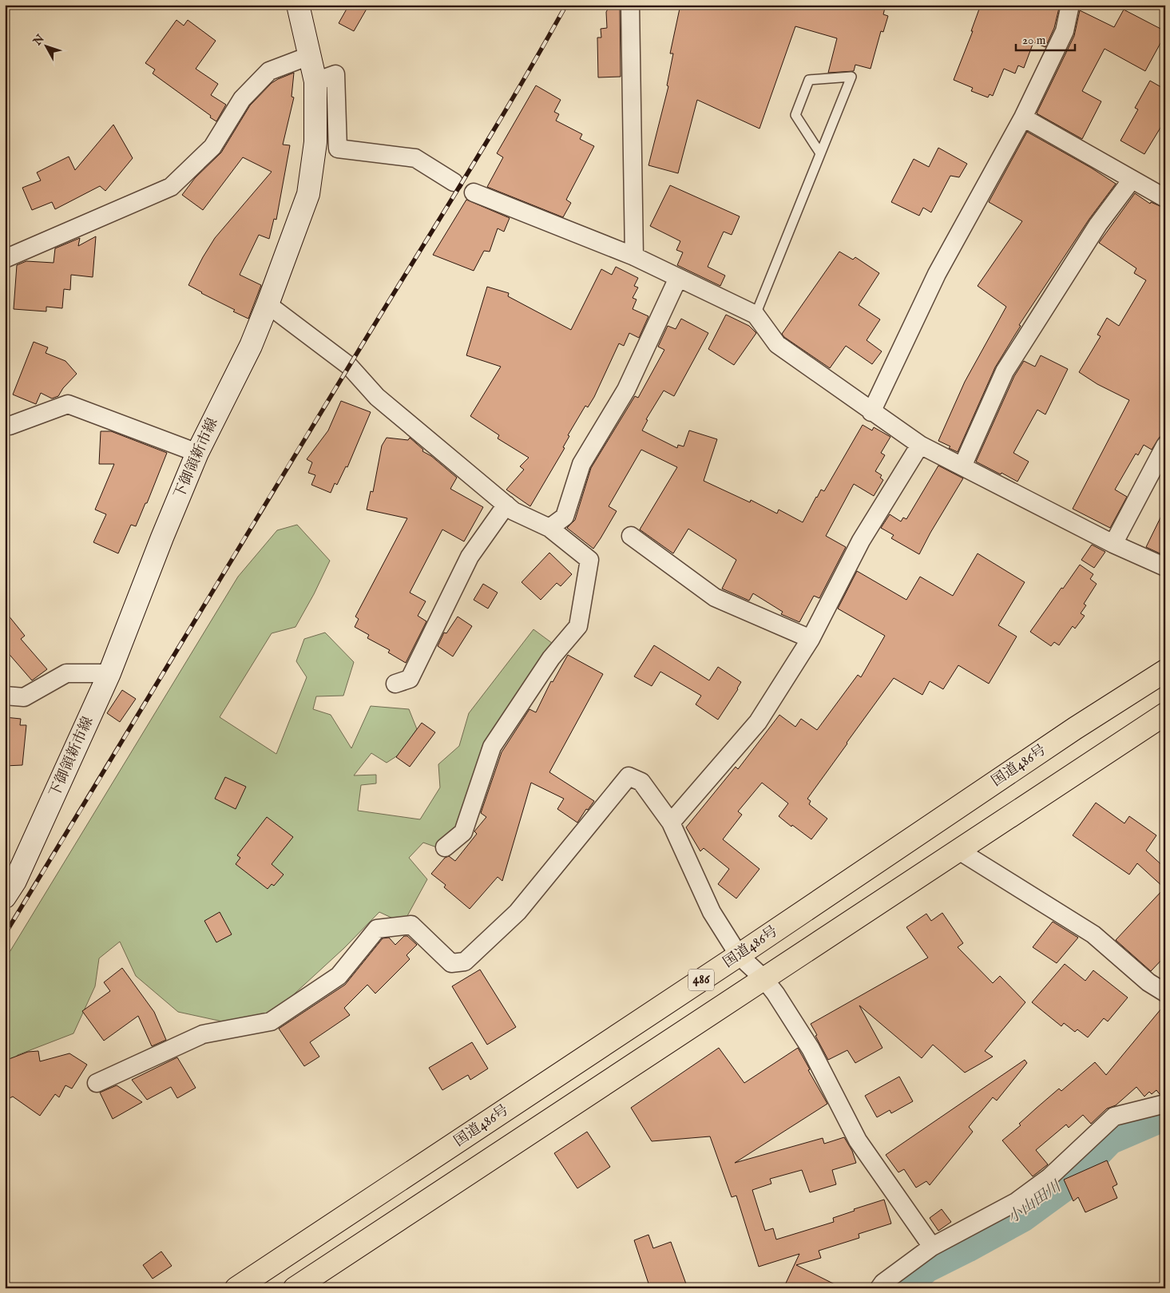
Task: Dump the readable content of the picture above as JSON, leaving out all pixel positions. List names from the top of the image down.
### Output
{
  "streets": {
    "highway": ["国道486号", "486"],
    "main road": ["下御領新市線"]
  },
  "water": ["小山田川"],
  "scale_bar": "20 m",
  "north": "top left"
}
